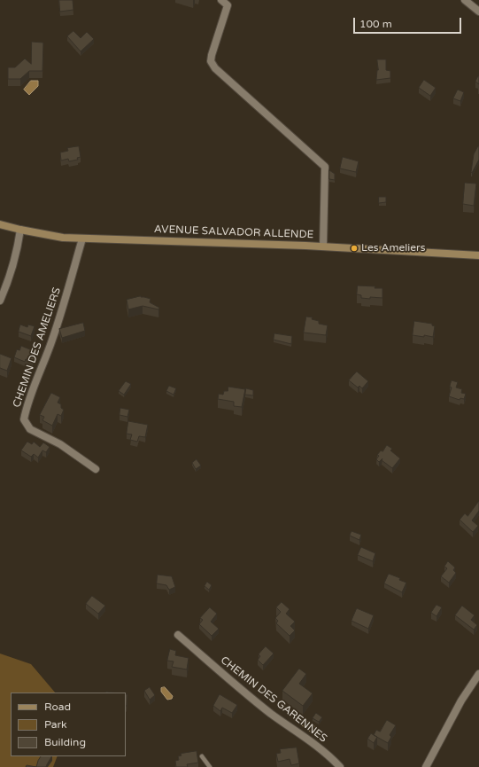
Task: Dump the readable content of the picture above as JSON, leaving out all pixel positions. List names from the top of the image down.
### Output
{
  "streets": {
    "main road": ["AVENUE SALVADOR ALLENDE"],
    "street": ["CHEMIN DES AMELIERS", "CHEMIN DES GARENNES"]
  },
  "crossings": [
    ["AVENUE SALVADOR ALLENDE", "CHEMIN DES AMELIERS"]
  ],
  "places": ["Les Ameliers"],
  "legend": ["Road", "Park", "Building"],
  "scale_bar": "100 m"
}
